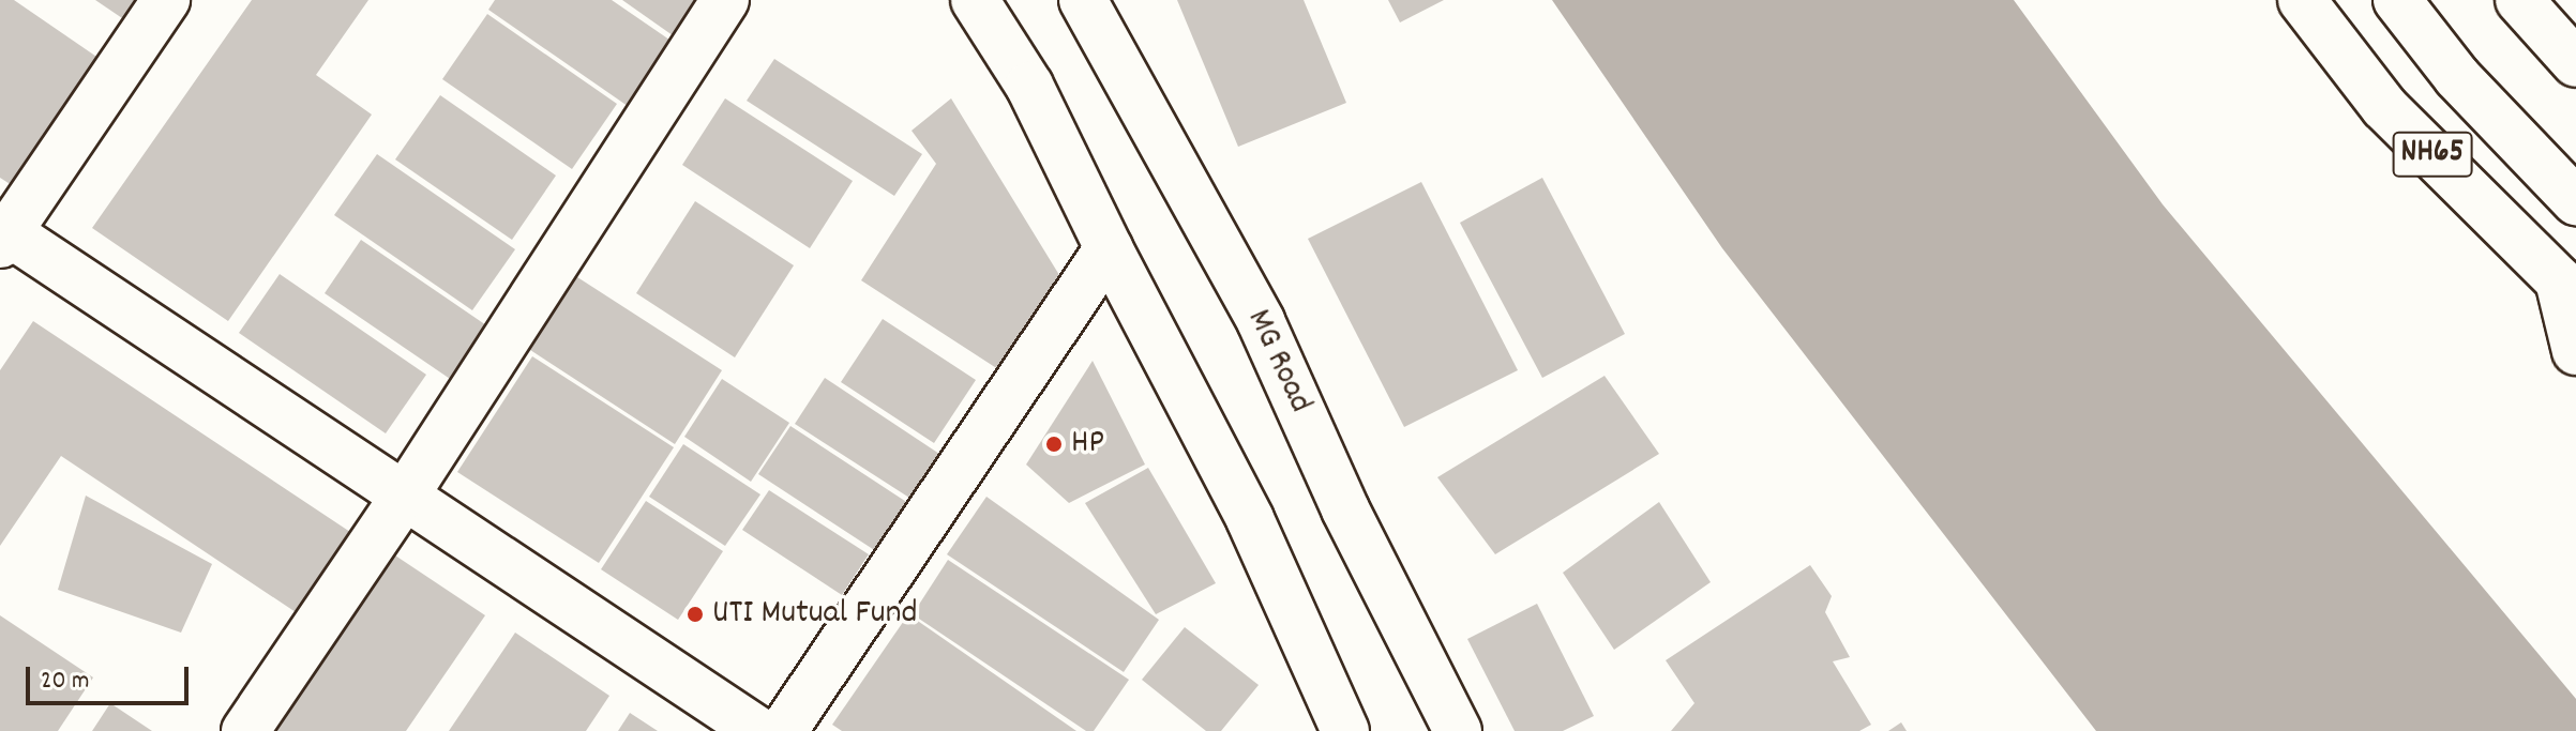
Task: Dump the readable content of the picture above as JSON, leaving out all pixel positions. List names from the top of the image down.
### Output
{
  "streets": {
    "main road": ["NH65", "MG Road"]
  },
  "places": ["HP", "UTI Mutual Fund"],
  "scale_bar": "20 m"
}
